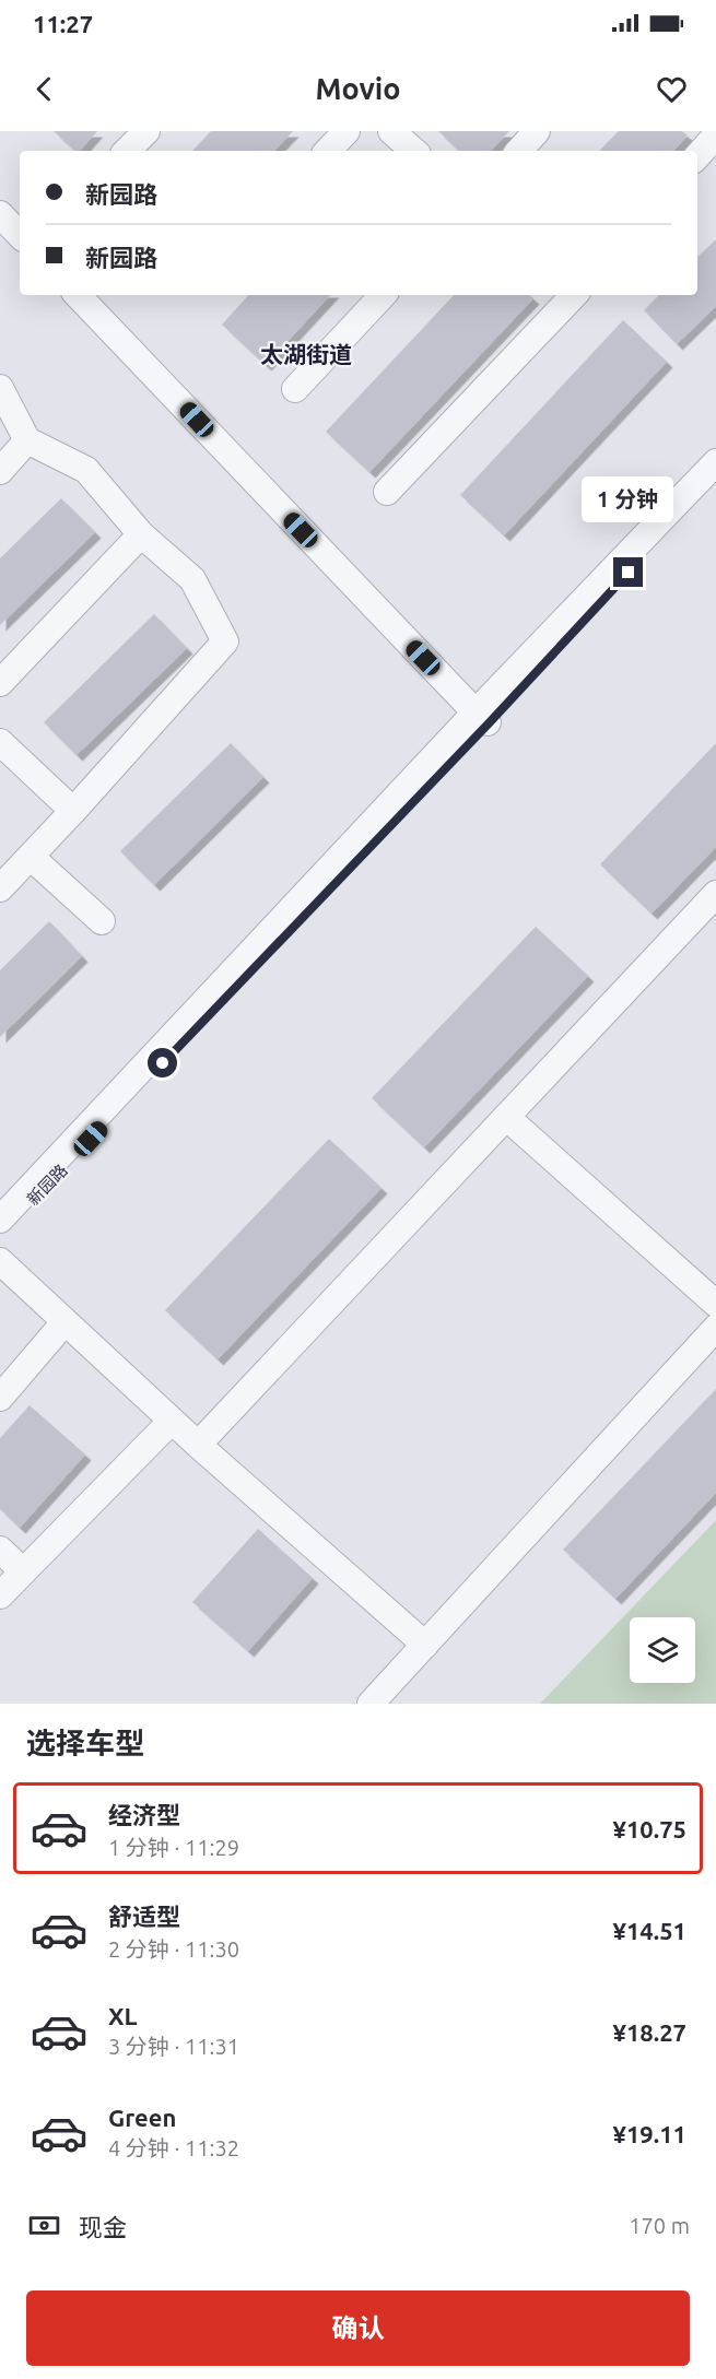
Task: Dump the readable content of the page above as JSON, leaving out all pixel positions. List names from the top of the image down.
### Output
{
  "streets": {
    "street": ["新园路"]
  },
  "districts": ["太湖街道"],
  "page": {
    "status": "11:27",
    "header": "Movio",
    "banner": ["新园路", "新园路"],
    "bubble": "1 分钟",
    "heading": "选择车型",
    "list": [
      {
        "name": "经济型",
        "note": "1 分钟 · 11:29",
        "value": "¥10.75"
      },
      {
        "name": "舒适型",
        "note": "2 分钟 · 11:30",
        "value": "¥14.51"
      },
      {
        "name": "XL",
        "note": "3 分钟 · 11:31",
        "value": "¥18.27"
      },
      {
        "name": "Green",
        "note": "4 分钟 · 11:32",
        "value": "¥19.11"
      }
    ],
    "pay": ["现金", "170 m"],
    "buttons": "确认"
  }
}
